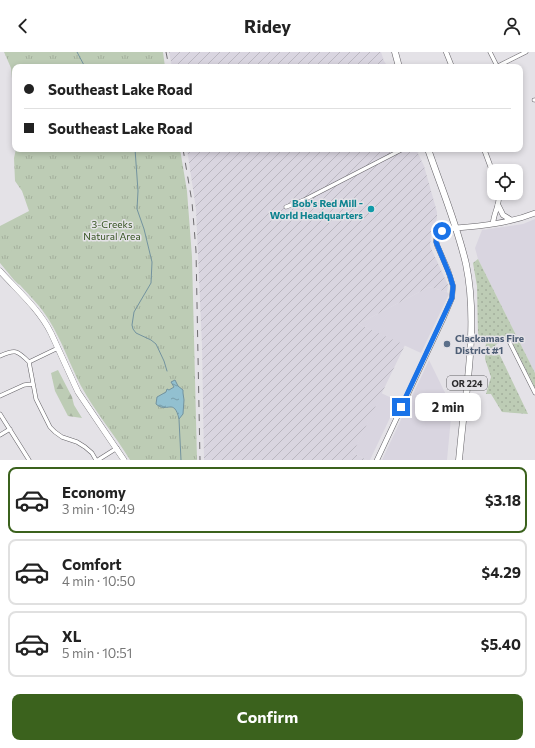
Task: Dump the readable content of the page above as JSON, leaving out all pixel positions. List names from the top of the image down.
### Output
{
  "streets": {
    "highway": ["OR 224"]
  },
  "parks": ["3-Creeks Natural Area"],
  "places": ["Bob's Red Mill - World Headquarters", "Clackamas Fire District #1"],
  "page": {
    "header": "Ridey",
    "banner": ["Southeast Lake Road", "Southeast Lake Road"],
    "bubble": "2 min",
    "list": [
      {
        "name": "Economy",
        "note": "3 min · 10:49",
        "value": "$3.18"
      },
      {
        "name": "Comfort",
        "note": "4 min · 10:50",
        "value": "$4.29"
      },
      {
        "name": "XL",
        "note": "5 min · 10:51",
        "value": "$5.40"
      }
    ],
    "buttons": "Confirm"
  }
}
